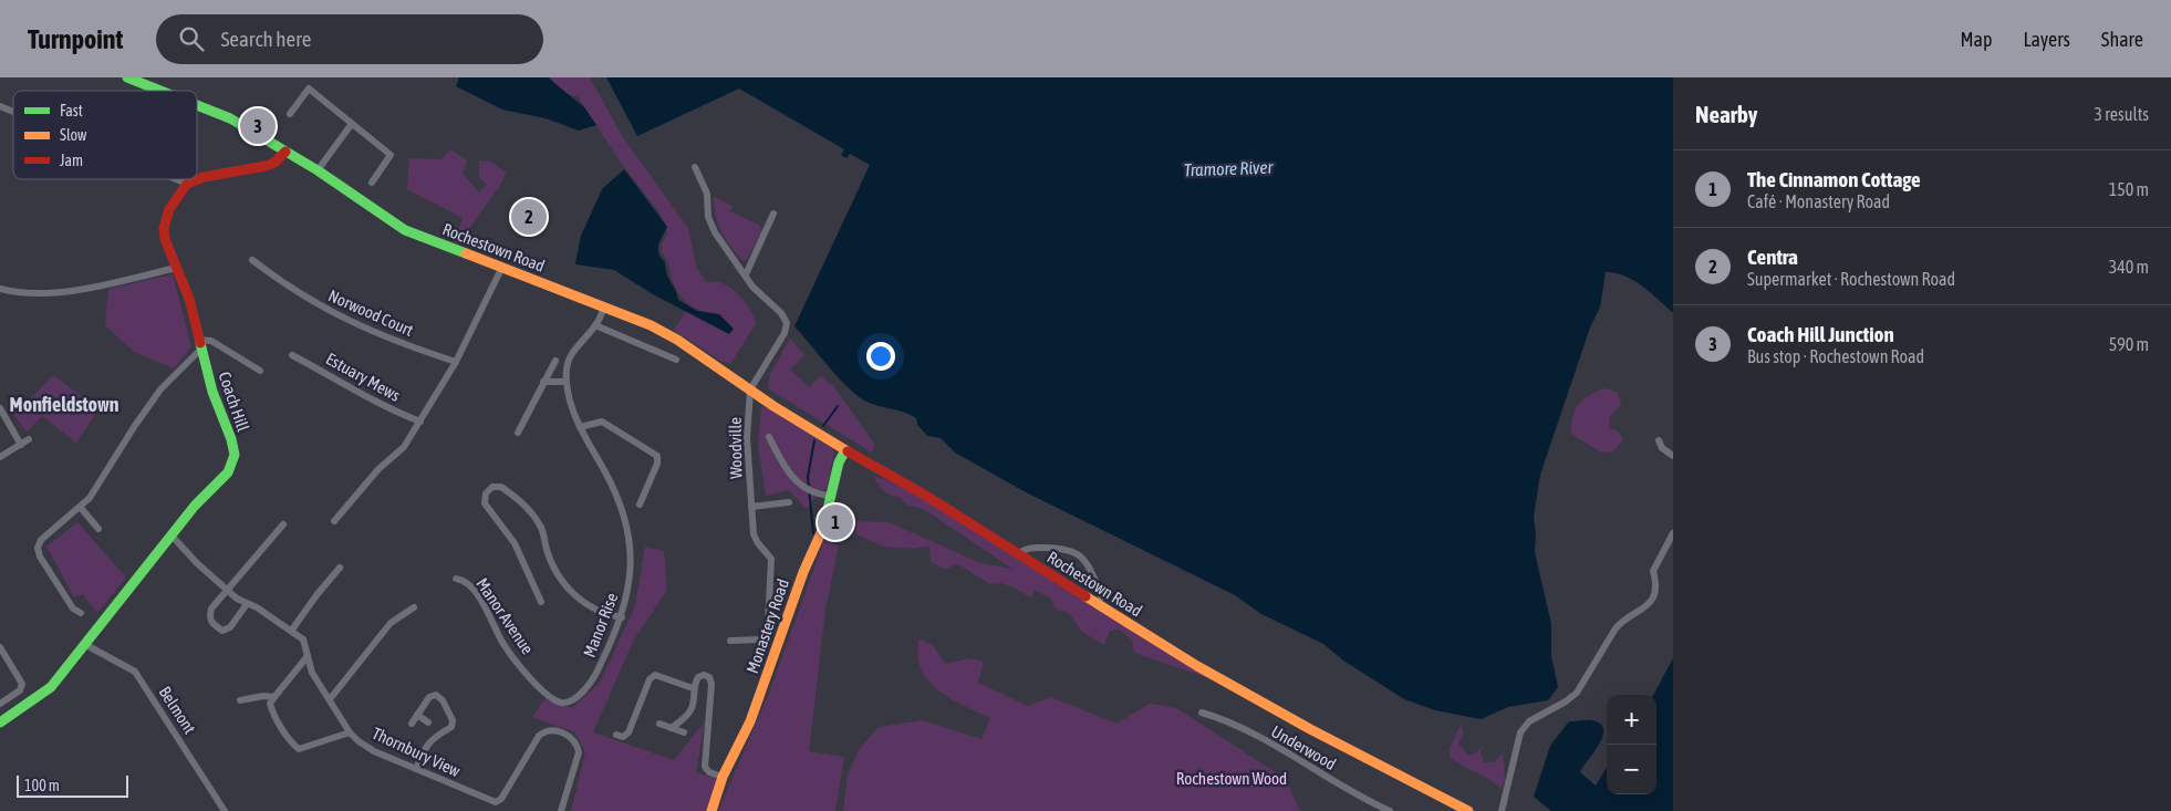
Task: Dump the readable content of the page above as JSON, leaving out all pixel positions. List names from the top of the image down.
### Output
{
  "streets": {
    "main road": ["Rochestown Road", "Coach Hill", "Monastery Road"],
    "street": [
      "Norwood Court",
      "Estuary Mews",
      "Woodville",
      "Manor Avenue",
      "Manor Rise",
      "Belmont",
      "Underwood",
      "Thornbury View"
    ]
  },
  "crossings": [
    ["Rochestown Road", "Woodville"],
    ["Rochestown Road", "Monastery Road"],
    ["Coach Hill", "Belmont"],
    ["Coach Hill", "Thornbury View"],
    ["Manor Avenue", "Manor Rise"]
  ],
  "districts": ["Monfieldstown"],
  "water": ["Tramore River"],
  "parks": ["Rochestown Wood"],
  "legend": ["Fast", "Slow", "Jam"],
  "scale_bar": "100 m",
  "page": {
    "header": "Turnpoint",
    "search": "Search here",
    "nav": ["Map", "Layers", "Share"],
    "heading": ["Nearby", "3 results"],
    "pins": ["3", "2", "1"],
    "list": [
      {
        "mark": "1",
        "name": "The Cinnamon Cottage",
        "note": "Café · Monastery Road",
        "value": "150 m"
      },
      {
        "mark": "2",
        "name": "Centra",
        "note": "Supermarket · Rochestown Road",
        "value": "340 m"
      },
      {
        "mark": "3",
        "name": "Coach Hill Junction",
        "note": "Bus stop · Rochestown Road",
        "value": "590 m"
      }
    ],
    "map_buttons": ["+", "−"],
    "scale": "100 m"
  }
}
